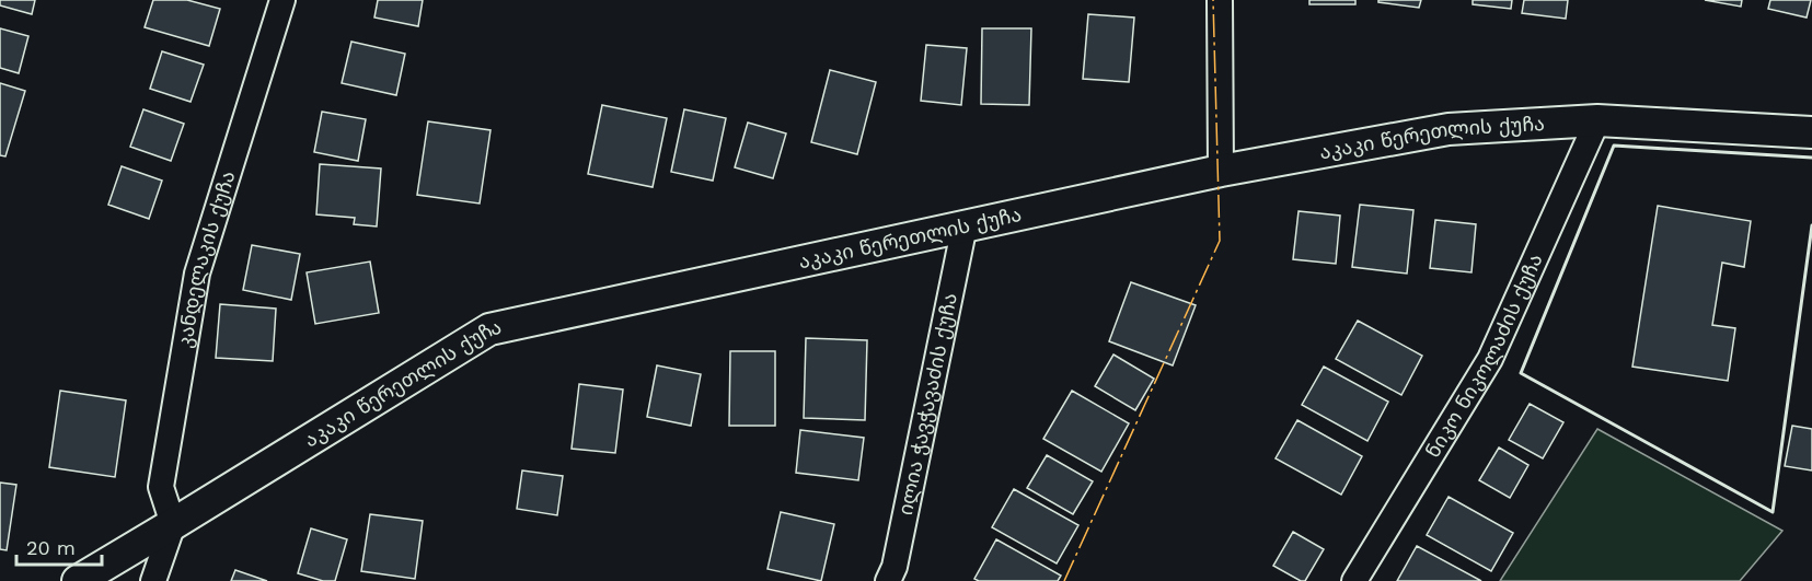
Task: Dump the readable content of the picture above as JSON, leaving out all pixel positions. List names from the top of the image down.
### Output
{
  "streets": {
    "street": [
      "აკაკი წერეთლის ქუჩა",
      "კანდელაკის ქუჩა",
      "ნიკო ნიკოლაძის ქუჩა",
      "ილია ჭავჭავაძის ქუჩა"
    ]
  },
  "crossings": [
    ["აკაკი წერეთლის ქუჩა", "კანდელაკის ქუჩა"],
    ["აკაკი წერეთლის ქუჩა", "ნიკო ნიკოლაძის ქუჩა"],
    ["აკაკი წერეთლის ქუჩა", "ილია ჭავჭავაძის ქუჩა"]
  ],
  "scale_bar": "20 m"
}
